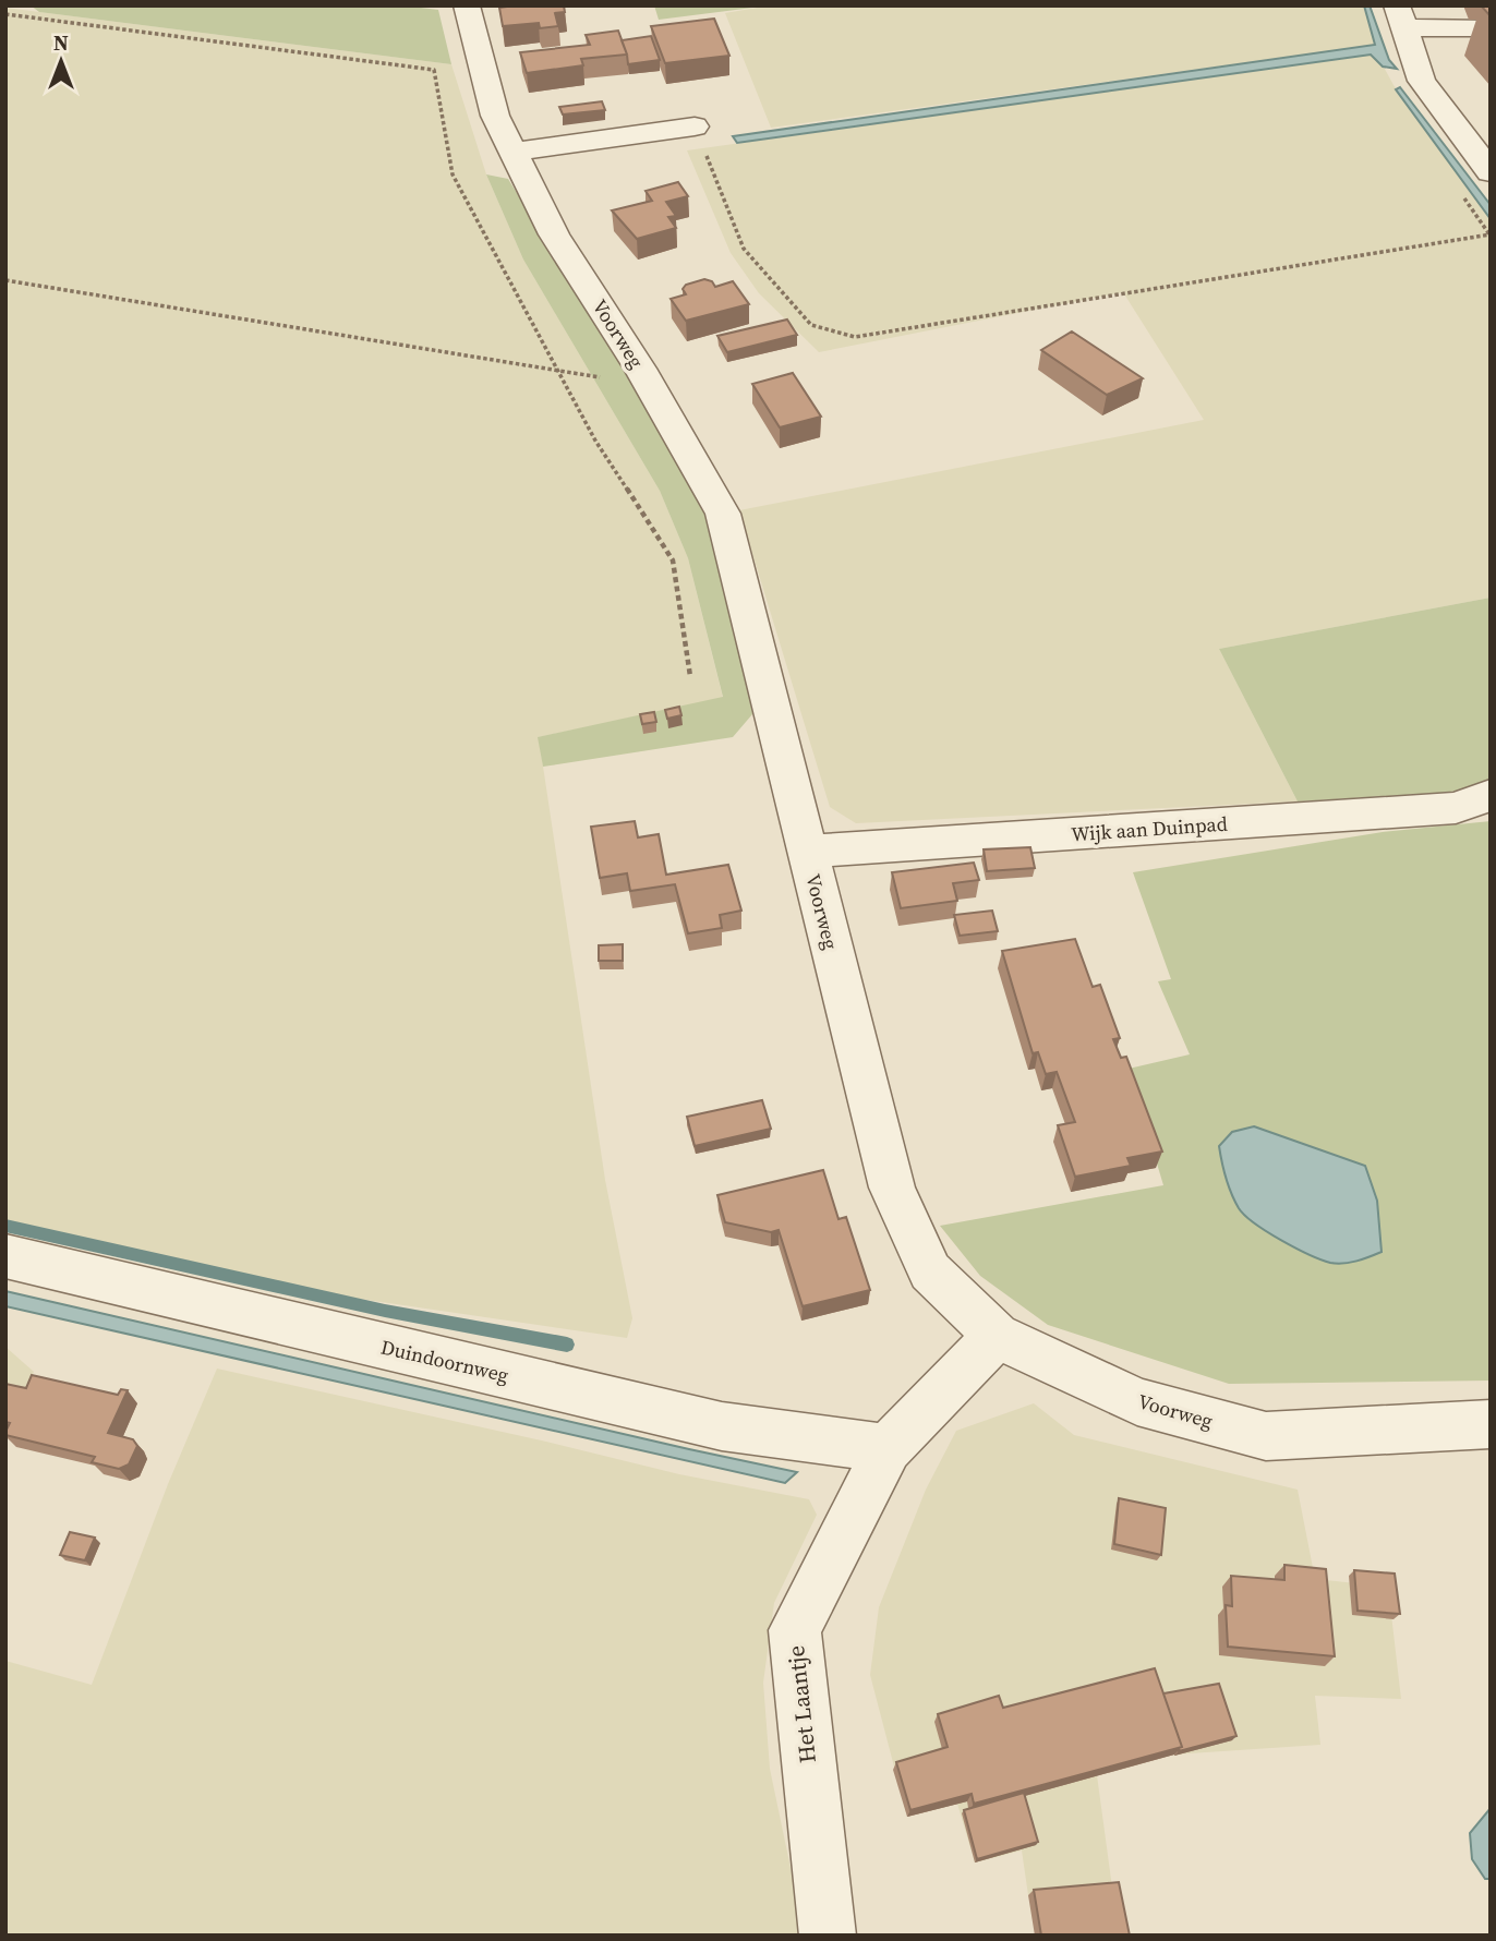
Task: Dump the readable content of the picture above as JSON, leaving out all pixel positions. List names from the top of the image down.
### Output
{
  "streets": {
    "street": [
      "Voorweg",
      "Wijk aan Duinpad",
      "Duindoornweg",
      "Het Laantje"
    ]
  },
  "crossings": [
    ["Voorweg", "Wijk aan Duinpad"],
    ["Voorweg", "Het Laantje"],
    ["Duindoornweg", "Het Laantje"]
  ],
  "north": "top"
}
